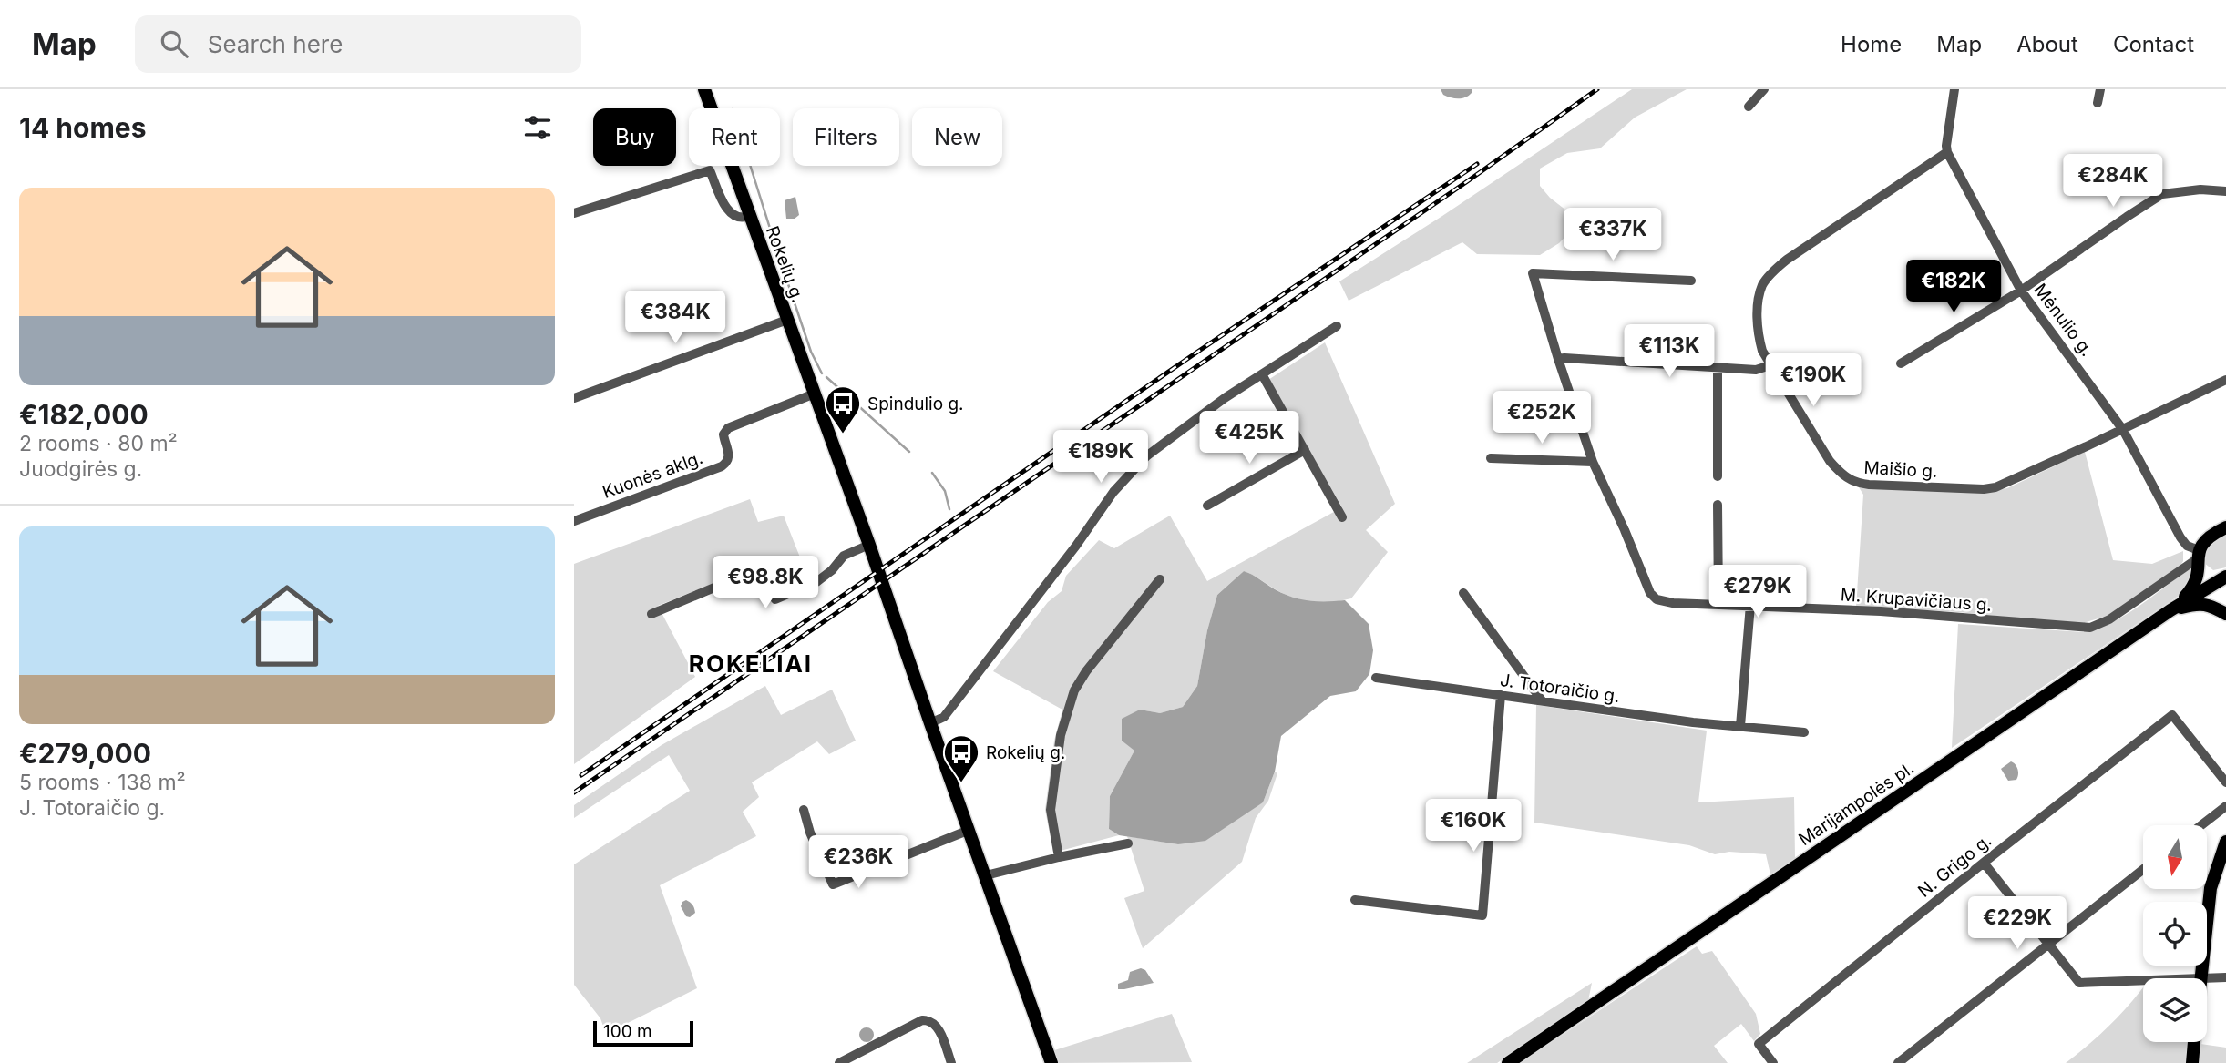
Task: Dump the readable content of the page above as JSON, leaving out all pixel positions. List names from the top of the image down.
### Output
{
  "streets": {
    "main road": ["Rokelių g.", "Marijampolės pl."],
    "street": [
      "Mėnulio g.",
      "Maišio g.",
      "Kuonės aklg.",
      "M. Krupavičiaus g.",
      "J. Totoraičio g.",
      "N. Grigo g."
    ]
  },
  "crossings": [
    ["Rokelių g.", "Kuonės aklg."],
    ["Mėnulio g.", "Maišio g."],
    ["Mėnulio g.", "M. Krupavičiaus g."]
  ],
  "districts": ["ROKELIAI"],
  "places": {
    "bus stop": ["Spindulio g.", "Rokelių g."]
  },
  "scale_bar": "100 m",
  "north": "bottom",
  "page": {
    "header": "Map",
    "search": "Search here",
    "nav": [
      "Home",
      "Map",
      "About",
      "Contact"
    ],
    "heading": "14 homes",
    "chip": [
      "Buy",
      "Rent",
      "Filters",
      "New"
    ],
    "price": [
      "€284K",
      "€337K",
      "€182K",
      "€384K",
      "€113K",
      "€190K",
      "€252K",
      "€425K",
      "€189K",
      "€98.8K",
      "€279K",
      "€160K",
      "€236K",
      "€229K"
    ],
    "list": [
      {
        "name": "€182,000",
        "note": "2 rooms · 80 m² · Juodgirės g."
      },
      {
        "name": "€279,000",
        "note": "5 rooms · 138 m² · J. Totoraičio g."
      }
    ],
    "scale": "100 m"
  }
}
